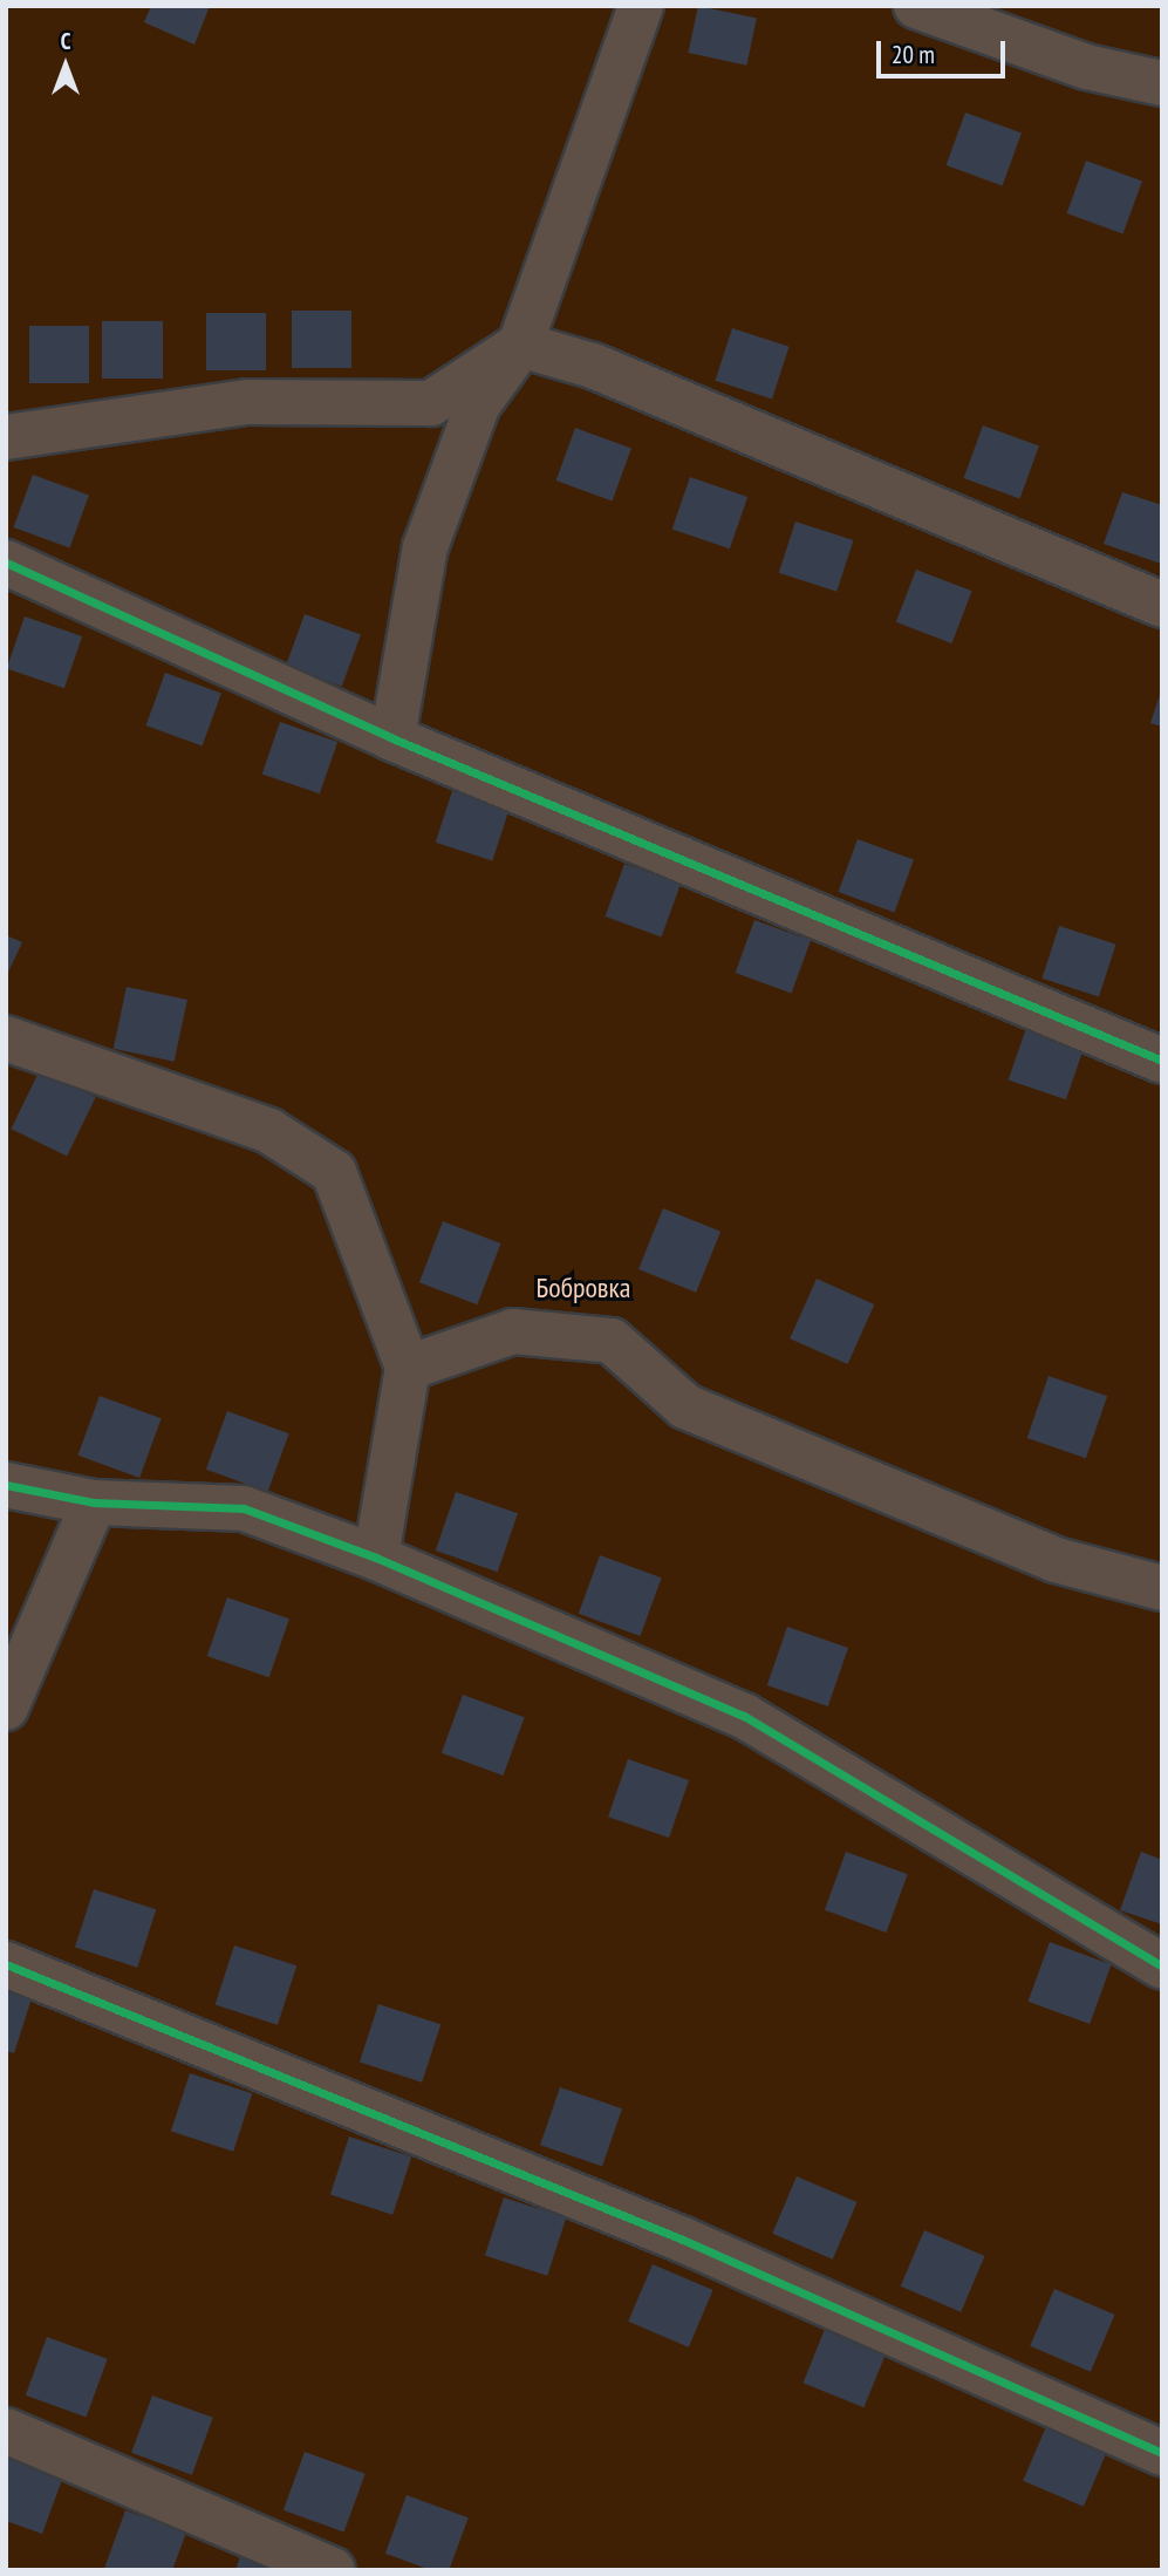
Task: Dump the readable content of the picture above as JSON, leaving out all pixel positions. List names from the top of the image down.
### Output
{
  "parks": ["Бобровка"],
  "scale_bar": "20 m",
  "north": "top"
}
